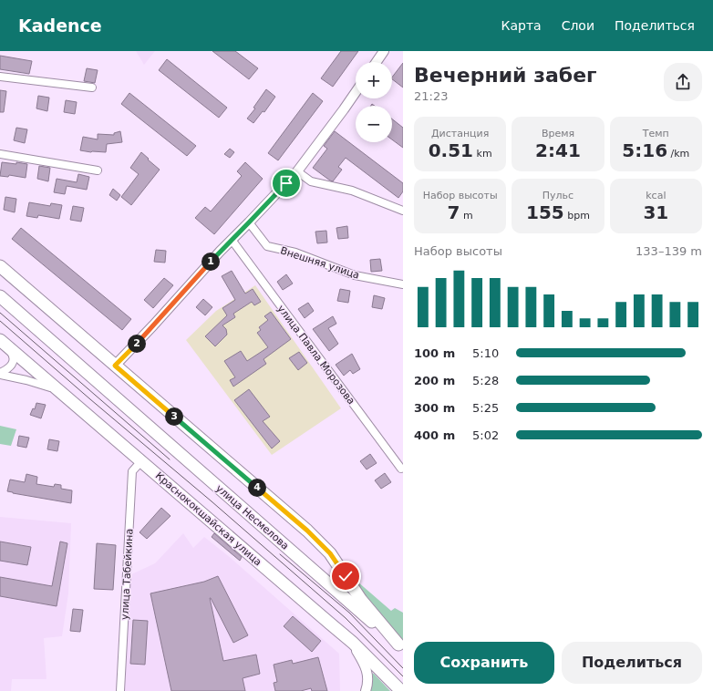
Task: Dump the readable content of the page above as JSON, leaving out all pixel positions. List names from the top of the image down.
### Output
{
  "streets": {
    "main road": ["улица Несмелова", "Краснококшайская улица"],
    "street": ["Внешняя улица", "улица Павла Морозова", "улица Табейкина"]
  },
  "crossings": [
    ["Краснококшайская улица", "улица Табейкина"]
  ],
  "page": {
    "header": "Kadence",
    "nav": ["Карта", "Слои", "Поделиться"],
    "heading": ["Вечерний забег", "21:23"],
    "map_buttons": ["+", "−"],
    "stats": [
      ["Дистанция", "0.51 km"],
      ["Время", "2:41"],
      ["Темп", "5:16 /km"],
      ["Набор высоты", "7 m"],
      ["Пульс", "155 bpm"],
      ["kcal", "31"]
    ],
    "chart": ["Набор высоты", "133–139 m"],
    "pins": [
      "1",
      "2",
      "3",
      "4"
    ],
    "list": [
      {
        "name": "100 m",
        "note": "5:10"
      },
      {
        "name": "200 m",
        "note": "5:28"
      },
      {
        "name": "300 m",
        "note": "5:25"
      },
      {
        "name": "400 m",
        "note": "5:02"
      }
    ],
    "buttons": ["Сохранить", "Поделиться"]
  }
}
